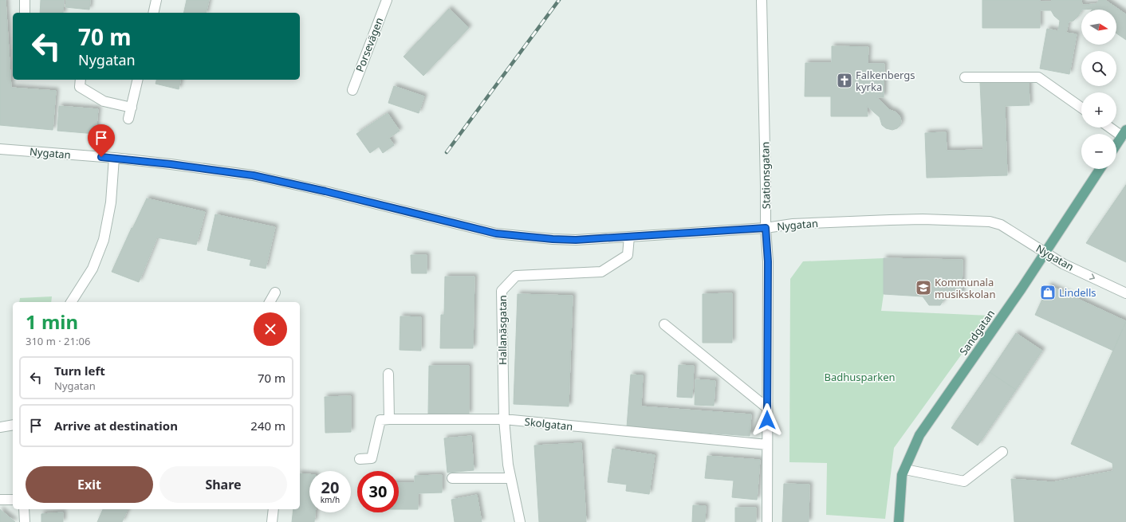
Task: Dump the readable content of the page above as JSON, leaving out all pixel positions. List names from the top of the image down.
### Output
{
  "streets": {
    "main road": ["Sandgatan"],
    "street": [
      "Porsevägen",
      "Nygatan",
      "Stationsgatan",
      "Hallanäsgatan",
      "Skolgatan"
    ]
  },
  "crossings": [
    ["Nygatan", "Stationsgatan"],
    ["Nygatan", "Hallanäsgatan"],
    ["Nygatan", "Sandgatan"],
    ["Stationsgatan", "Skolgatan"],
    ["Hallanäsgatan", "Skolgatan"]
  ],
  "parks": ["Badhusparken"],
  "places": {
    "church": ["Falkenbergs kyrka"],
    "school or university": ["Kommunala musikskolan"],
    "shop": ["Lindells"]
  },
  "north": "right",
  "page": {
    "map_buttons": ["+", "−"],
    "turn": ["70 m", "Nygatan"],
    "heading": ["1 min", "310 m · 21:06"],
    "list": [
      {
        "name": "Turn left",
        "note": "Nygatan",
        "value": "70 m"
      },
      {
        "name": "Arrive at destination",
        "value": "240 m"
      }
    ],
    "buttons": ["Exit", "Share"],
    "speed": "20 km/h",
    "limit": "30"
  }
}
